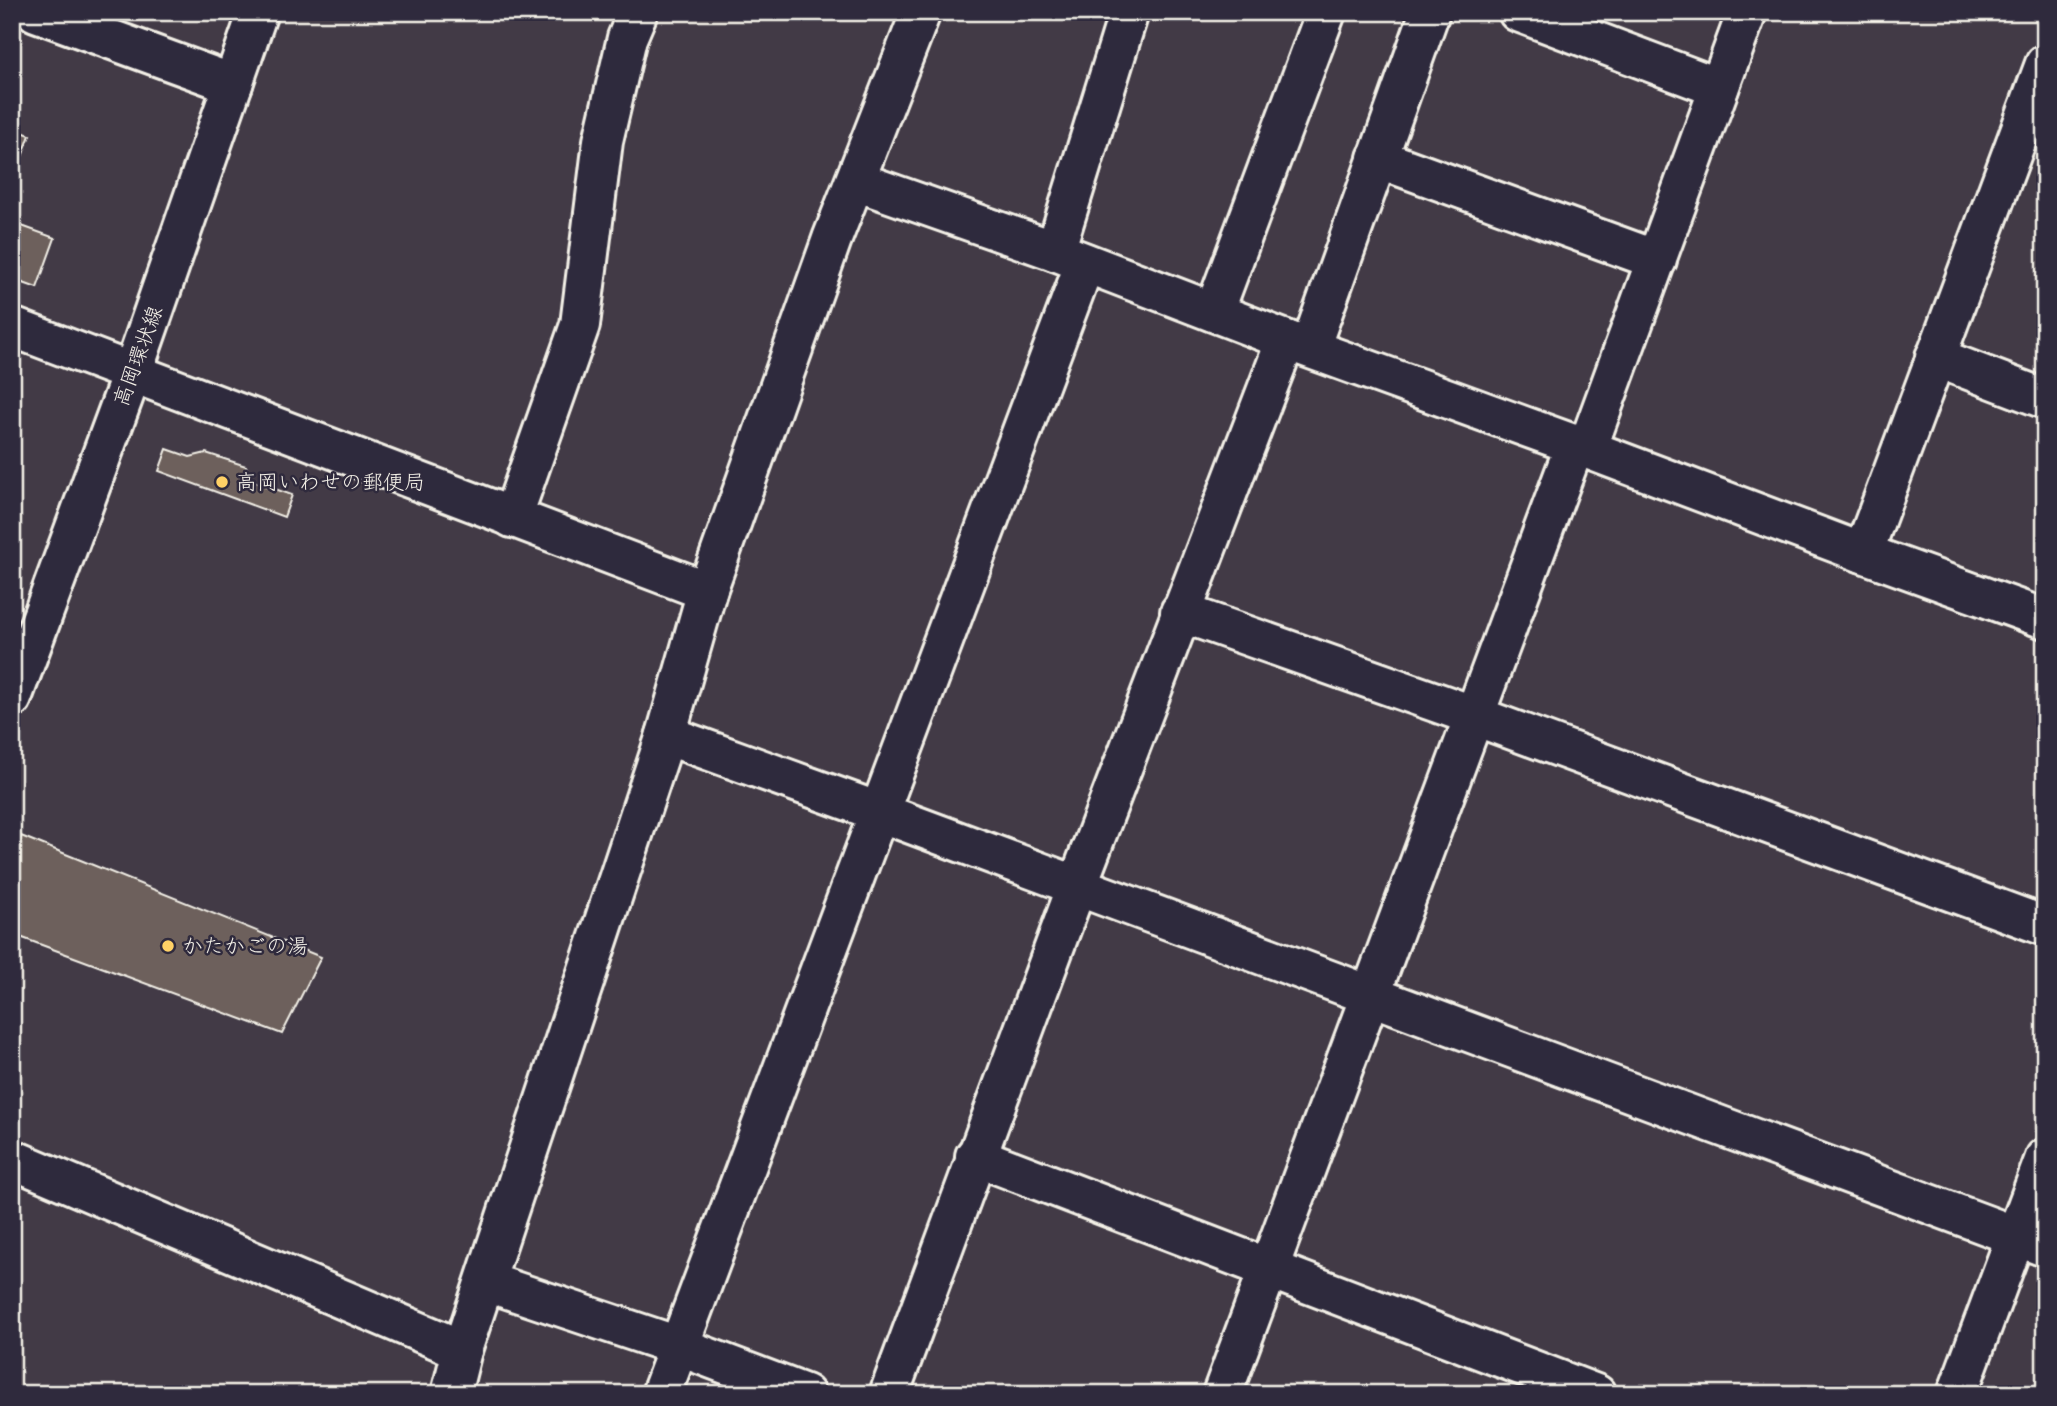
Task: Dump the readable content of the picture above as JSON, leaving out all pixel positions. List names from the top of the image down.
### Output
{
  "streets": {
    "street": ["高岡環状線"]
  },
  "places": ["高岡いわせの郵便局", "かたかごの湯"]
}
